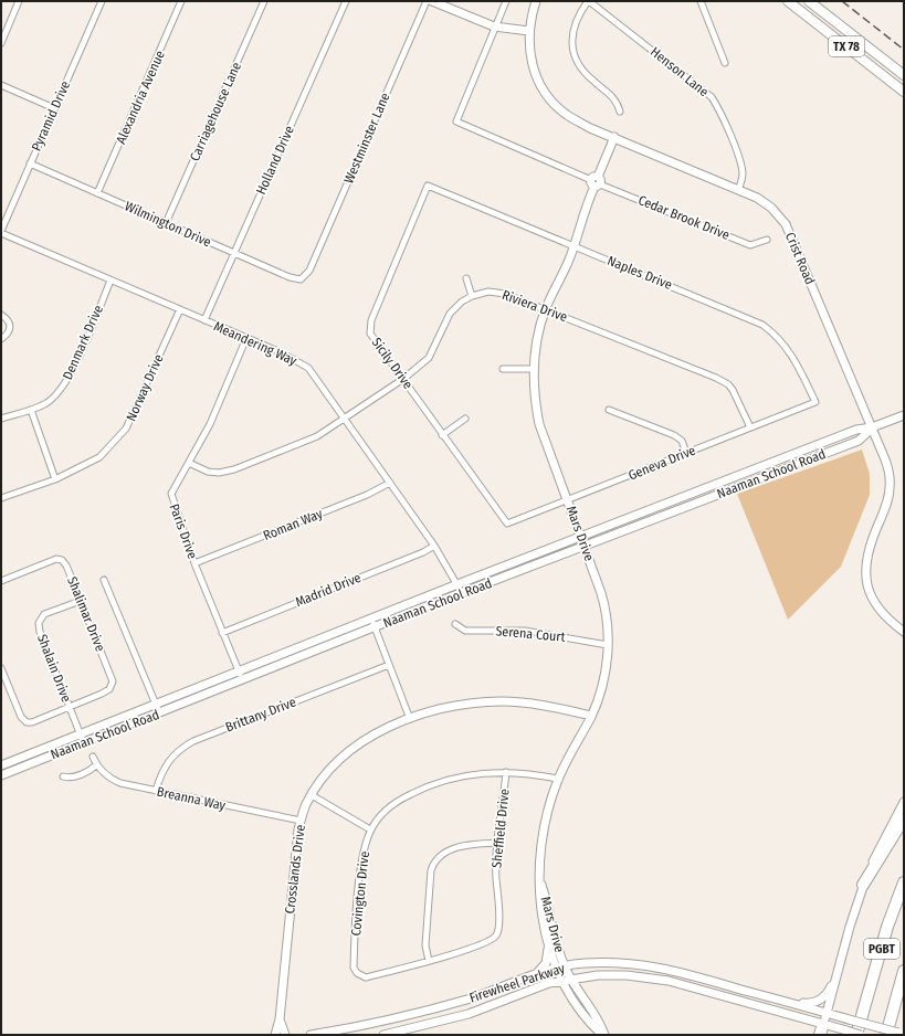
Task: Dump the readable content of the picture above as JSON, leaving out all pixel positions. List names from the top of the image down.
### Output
{
  "streets": {
    "highway": ["PGBT"],
    "main road": [
      "TX 78",
      "Crist Road",
      "Naaman School Road",
      "Mars Drive",
      "Crosslands Drive",
      "Firewheel Parkway"
    ],
    "street": [
      "Henson Lane",
      "Alexandria Avenue",
      "Carriagehouse Lane",
      "Pyramid Drive",
      "Westminster Lane",
      "Holland Drive",
      "Cedar Brook Drive",
      "Wilmington Drive",
      "Naples Drive",
      "Riviera Drive",
      "Denmark Drive",
      "Meandering Way",
      "Sicily Drive",
      "Norway Drive",
      "Geneva Drive",
      "Roman Way",
      "Paris Drive",
      "Madrid Drive",
      "Shalimar Drive",
      "Serena Court",
      "Shalain Drive",
      "Brittany Drive",
      "Breanna Way",
      "Sheffield Drive",
      "Covington Drive"
    ]
  },
  "crossings": [
    ["Henson Lane", "Crist Road"],
    ["Alexandria Avenue", "Wilmington Drive"],
    ["Carriagehouse Lane", "Wilmington Drive"],
    ["Pyramid Drive", "Wilmington Drive"],
    ["Pyramid Drive", "Meandering Way"],
    ["Westminster Lane", "Wilmington Drive"],
    ["Holland Drive", "Wilmington Drive"],
    ["Holland Drive", "Meandering Way"],
    ["Cedar Brook Drive", "Mars Drive"],
    ["Crist Road", "Naaman School Road"],
    ["Crist Road", "Mars Drive"],
    ["Naples Drive", "Sicily Drive"],
    ["Naples Drive", "Geneva Drive"],
    ["Naples Drive", "Mars Drive"],
    ["Riviera Drive", "Meandering Way"],
    ["Riviera Drive", "Sicily Drive"],
    ["Riviera Drive", "Geneva Drive"],
    ["Riviera Drive", "Paris Drive"],
    ["Riviera Drive", "Mars Drive"],
    ["Denmark Drive", "Meandering Way"],
    ["Meandering Way", "Norway Drive"],
    ["Meandering Way", "Naaman School Road"],
    ["Meandering Way", "Roman Way"],
    ["Meandering Way", "Paris Drive"],
    ["Meandering Way", "Madrid Drive"],
    ["Sicily Drive", "Geneva Drive"],
    ["Geneva Drive", "Mars Drive"],
    ["Naaman School Road", "Paris Drive"],
    ["Naaman School Road", "Mars Drive"],
    ["Naaman School Road", "Shalain Drive"],
    ["Roman Way", "Paris Drive"],
    ["Paris Drive", "Madrid Drive"],
    ["Mars Drive", "Serena Court"],
    ["Mars Drive", "Crosslands Drive"],
    ["Mars Drive", "Covington Drive"],
    ["Mars Drive", "Firewheel Parkway"],
    ["Shalimar Drive", "Shalain Drive"],
    ["Brittany Drive", "Breanna Way"],
    ["Breanna Way", "Crosslands Drive"],
    ["Sheffield Drive", "Covington Drive"],
    ["PGBT", "Firewheel Parkway"]
  ]
}
